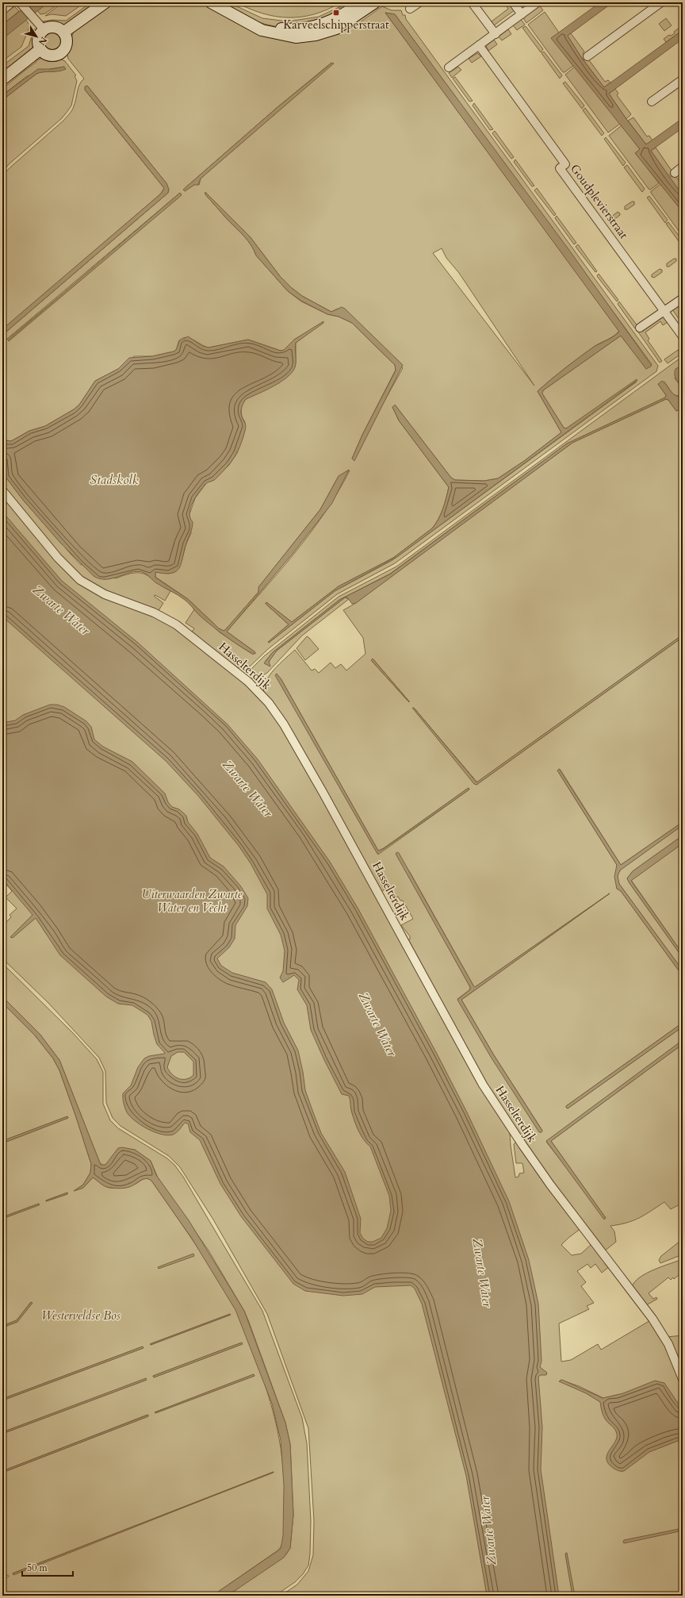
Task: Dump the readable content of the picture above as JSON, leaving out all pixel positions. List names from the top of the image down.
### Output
{
  "streets": {
    "street": ["Goudplevierstraat", "Hasselterdijk"]
  },
  "water": ["Stadskolk", "Zwarte Water"],
  "parks": ["Uiterwaarden Zwarte Water en Vecht", "Westerveldse Bos"],
  "places": {
    "transit": ["Karveelschipperstraat"]
  },
  "scale_bar": "50 m",
  "north": "bottom right"
}
